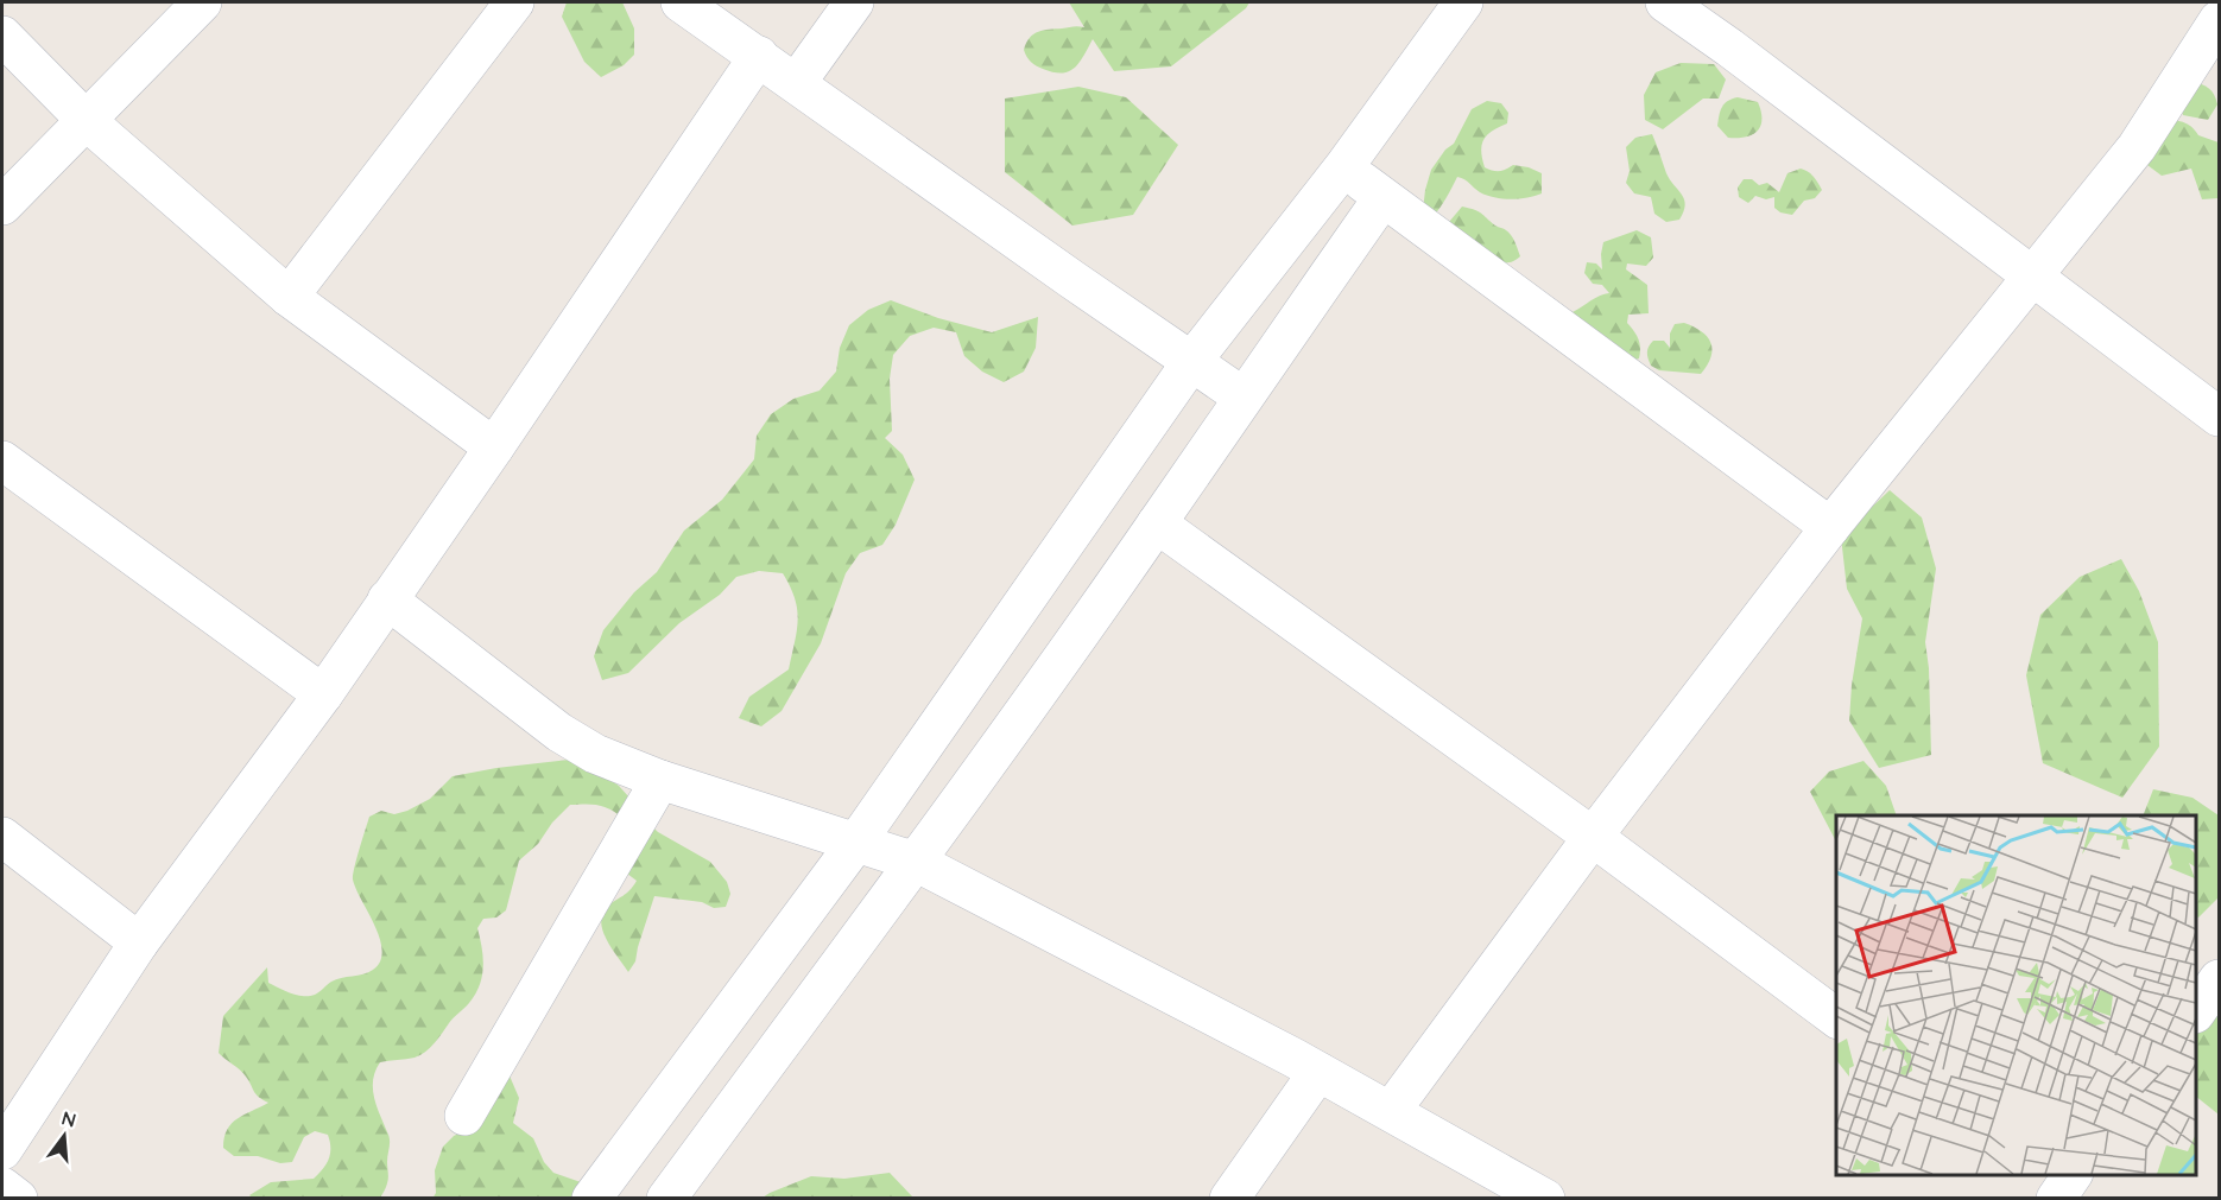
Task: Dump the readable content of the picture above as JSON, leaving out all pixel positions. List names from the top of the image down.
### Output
{
  "north": "top"
}
